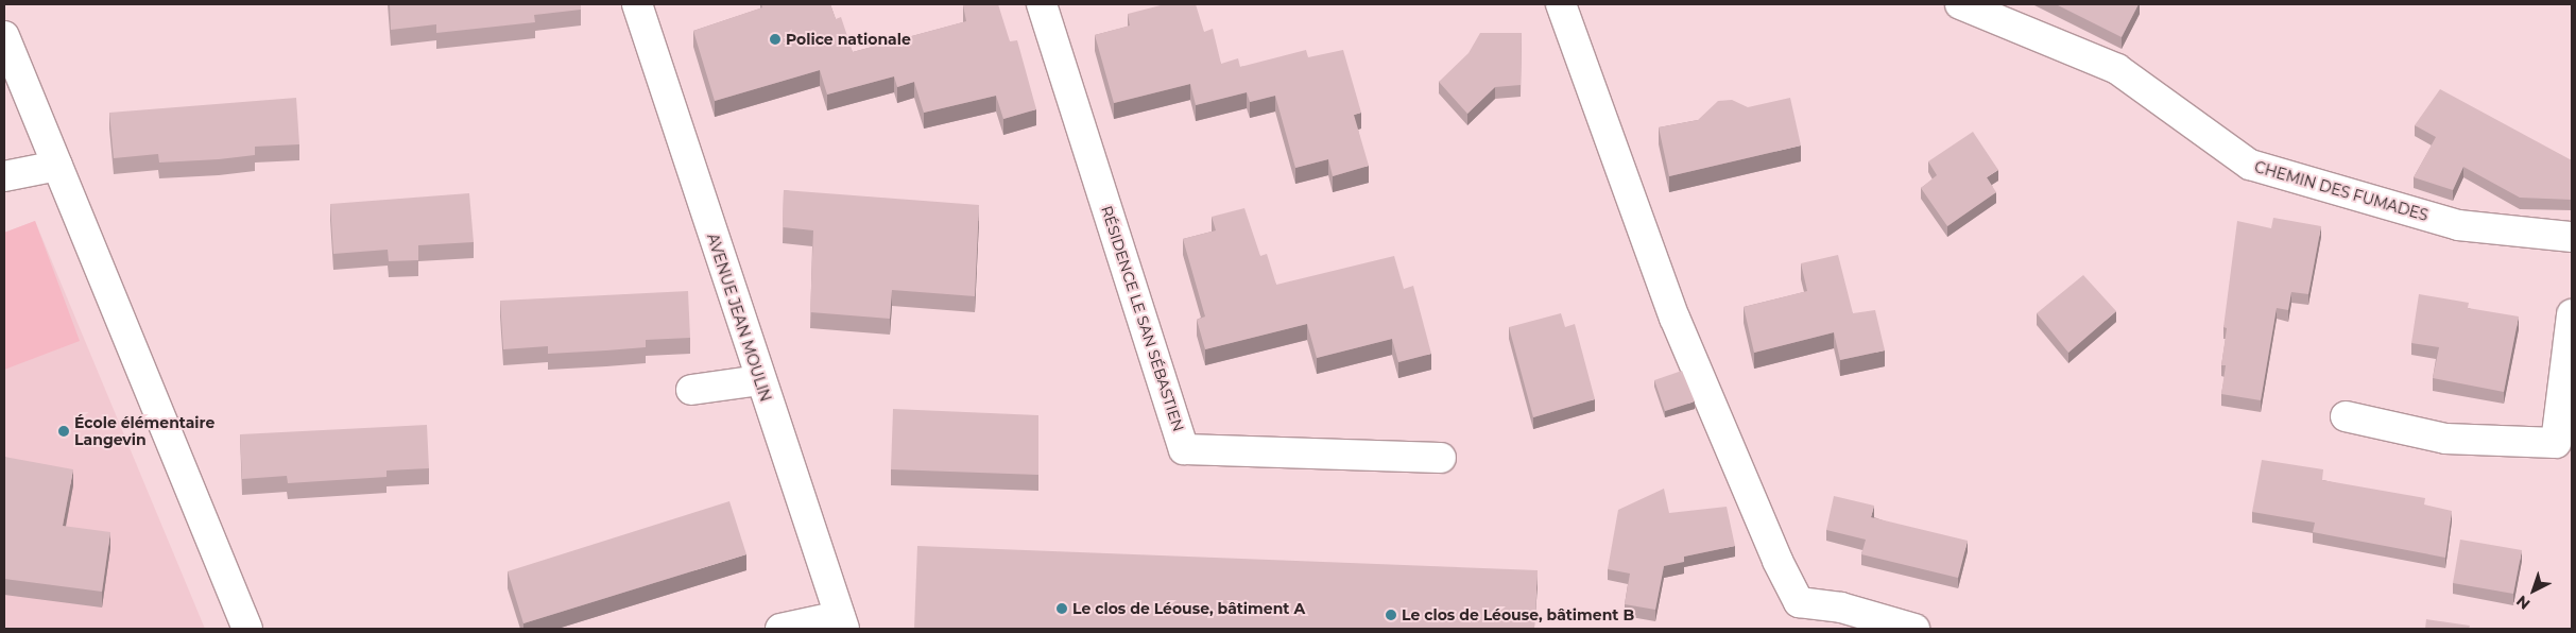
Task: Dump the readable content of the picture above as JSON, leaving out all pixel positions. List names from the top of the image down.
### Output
{
  "streets": {
    "street": ["CHEMIN DES FUMADES", "AVENUE JEAN MOULIN", "RÉSIDENCE LE SAN SÉBASTIEN"]
  },
  "places": [
    "Police nationale",
    "École élémentaire Langevin",
    "Le clos de Léouse, bâtiment A",
    "Le clos de Léouse, bâtiment B"
  ],
  "north": "bottom left"
}
